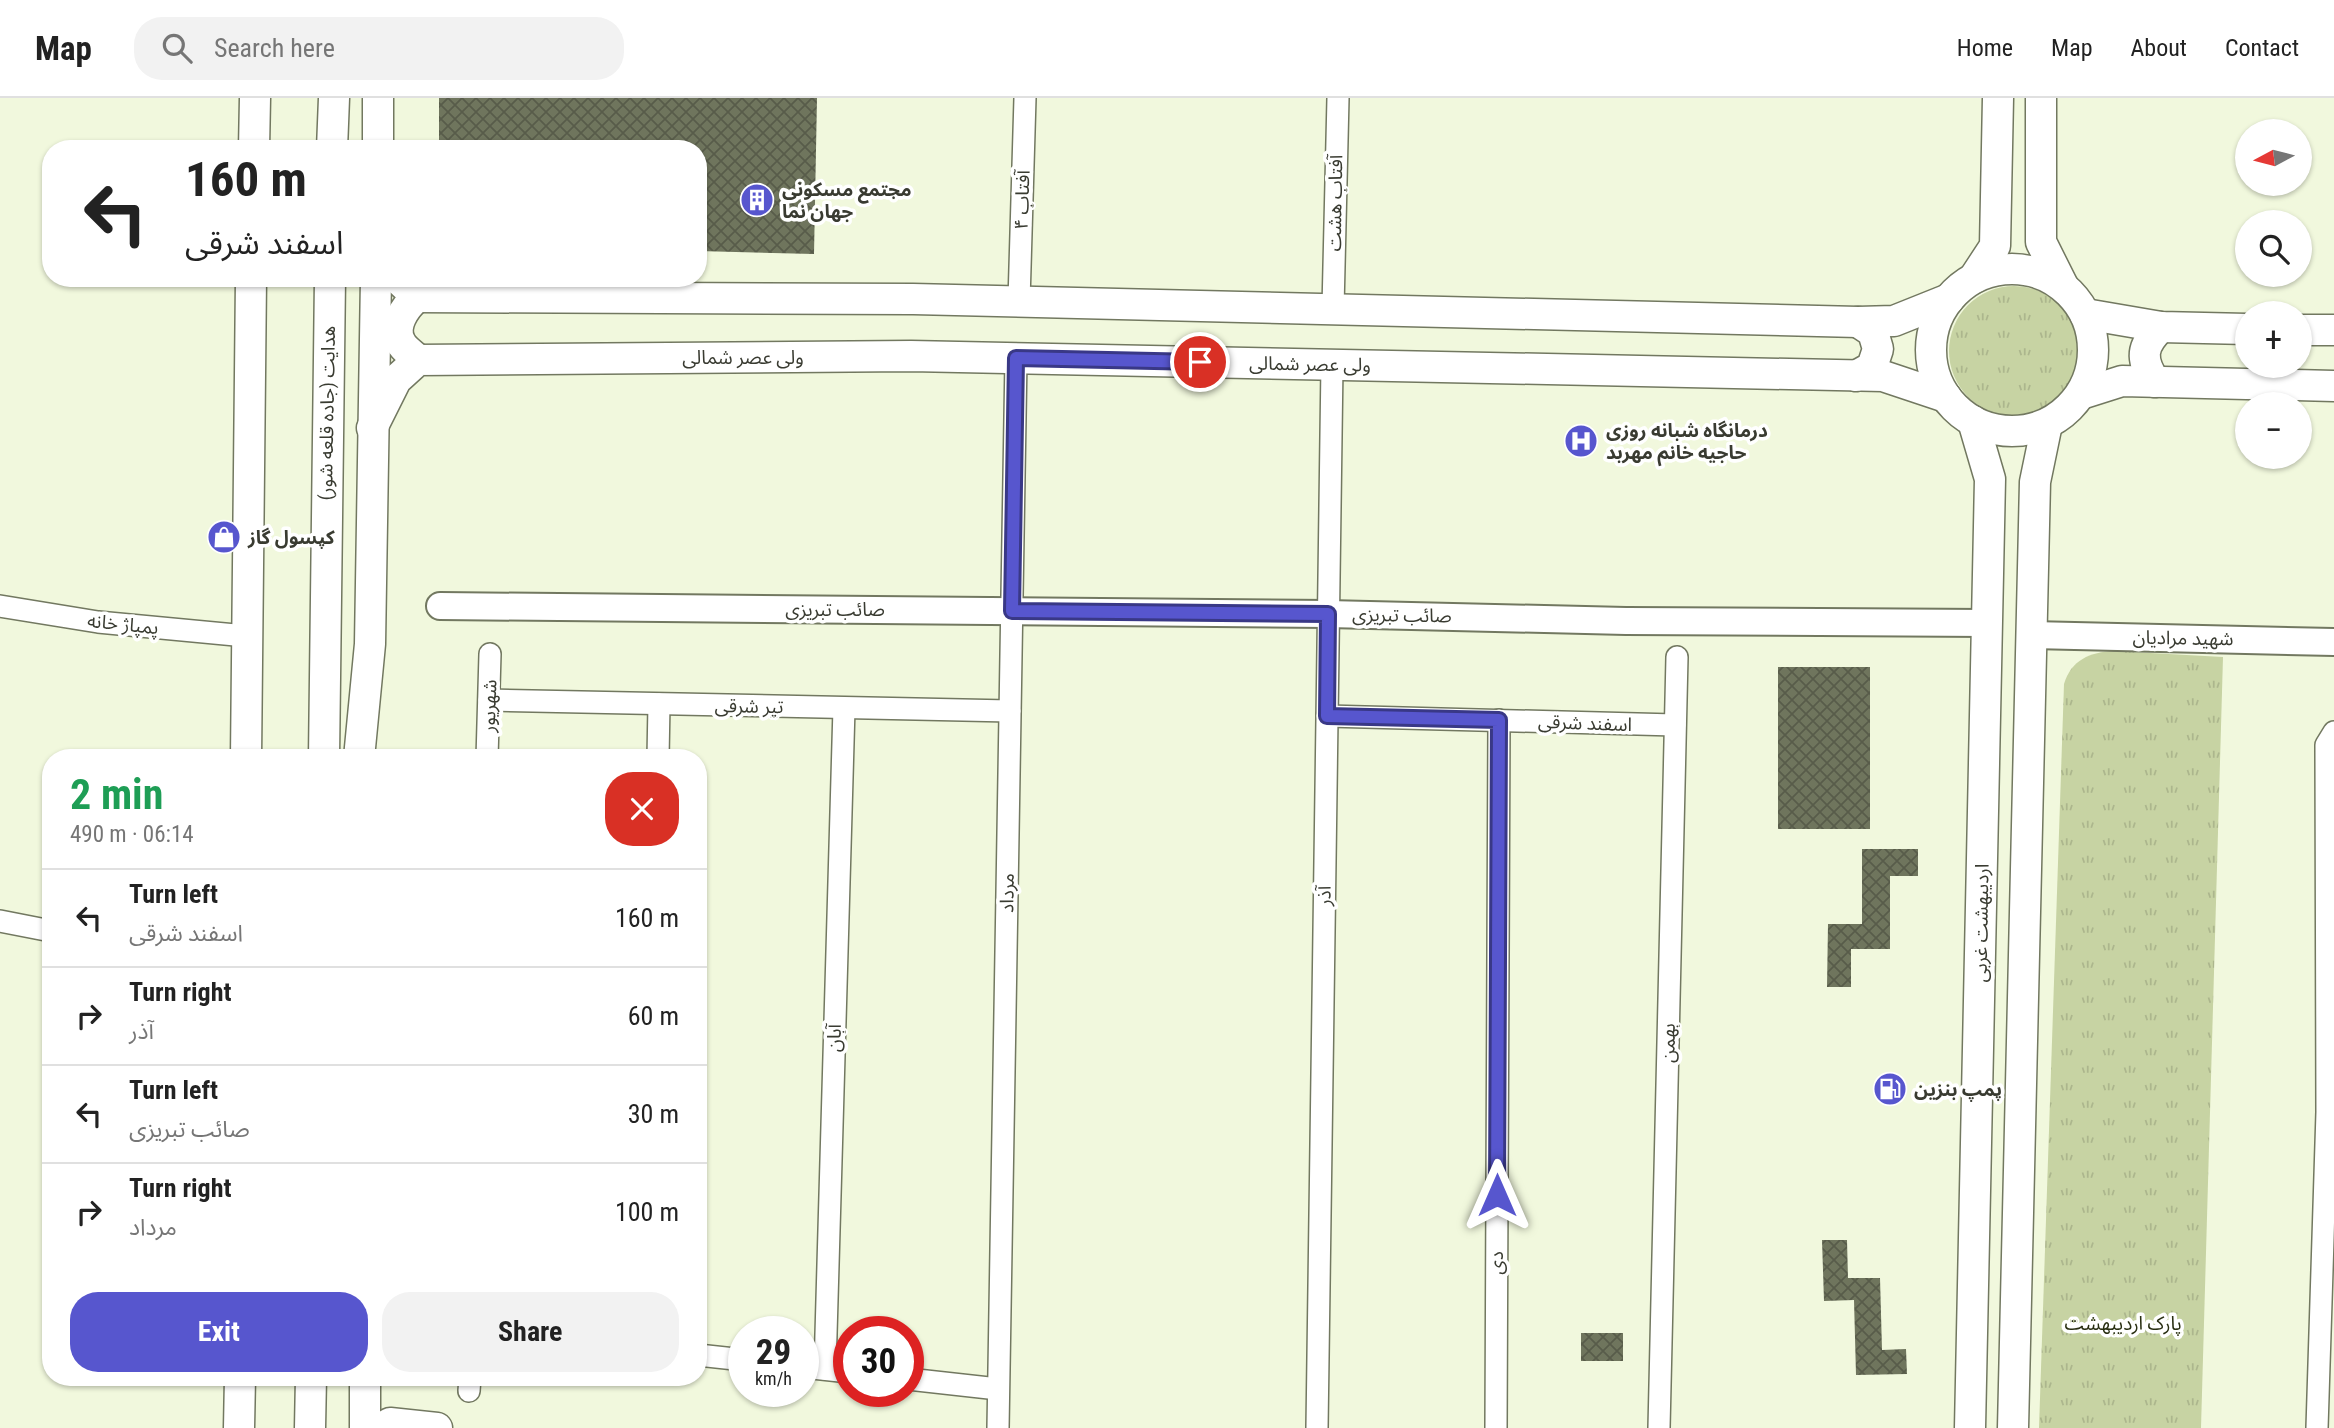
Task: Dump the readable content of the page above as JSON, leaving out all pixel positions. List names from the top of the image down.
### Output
{
  "streets": {
    "main road": ["ولی عصر شمالی", "هدایت (جاده قلعه شور)", "اردیبهشت غربی"],
    "street": [
      "آفتاب ۴",
      "آفتاب هشت",
      "صائب تبریزی",
      "پمپاژ خانه",
      "شهید مرادیان",
      "شهریور",
      "تیر شرقی",
      "اسفند شرقی",
      "مرداد",
      "آذر",
      "آبان",
      "بهمن",
      "دی"
    ]
  },
  "crossings": [
    ["ولی عصر شمالی", "مرداد"],
    ["ولی عصر شمالی", "آذر"],
    ["ولی عصر شمالی", "اردیبهشت غربی"],
    ["صائب تبریزی", "مرداد"],
    ["صائب تبریزی", "آذر"],
    ["صائب تبریزی", "اردیبهشت غربی"],
    ["شهریور", "تیر شرقی"],
    ["تیر شرقی", "مرداد"],
    ["تیر شرقی", "آبان"],
    ["اسفند شرقی", "آذر"],
    ["اسفند شرقی", "بهمن"],
    ["اسفند شرقی", "دی"]
  ],
  "parks": ["پارک اردیبهشت"],
  "places": {
    "building": ["مجتمع مسکونی جهان نما"],
    "hospital": ["درمانگاه شبانه‌ روزی حاجیه‌ خانم مهربد"],
    "shop": ["کپسول گاز"],
    "fuel station": ["پمپ بنزین"]
  },
  "north": "left",
  "page": {
    "header": "Map",
    "search": "Search here",
    "nav": [
      "Home",
      "Map",
      "About",
      "Contact"
    ],
    "map_buttons": ["+", "−"],
    "turn": ["160 m", "اسفند شرقی"],
    "heading": ["2 min", "490 m · 06:14"],
    "list": [
      {
        "name": "Turn left",
        "note": "اسفند شرقی",
        "value": "160 m"
      },
      {
        "name": "Turn right",
        "note": "آذر",
        "value": "60 m"
      },
      {
        "name": "Turn left",
        "note": "صائب تبریزی",
        "value": "30 m"
      },
      {
        "name": "Turn right",
        "note": "مرداد",
        "value": "100 m"
      }
    ],
    "buttons": ["Exit", "Share"],
    "speed": "29 km/h",
    "limit": "30"
  }
}
